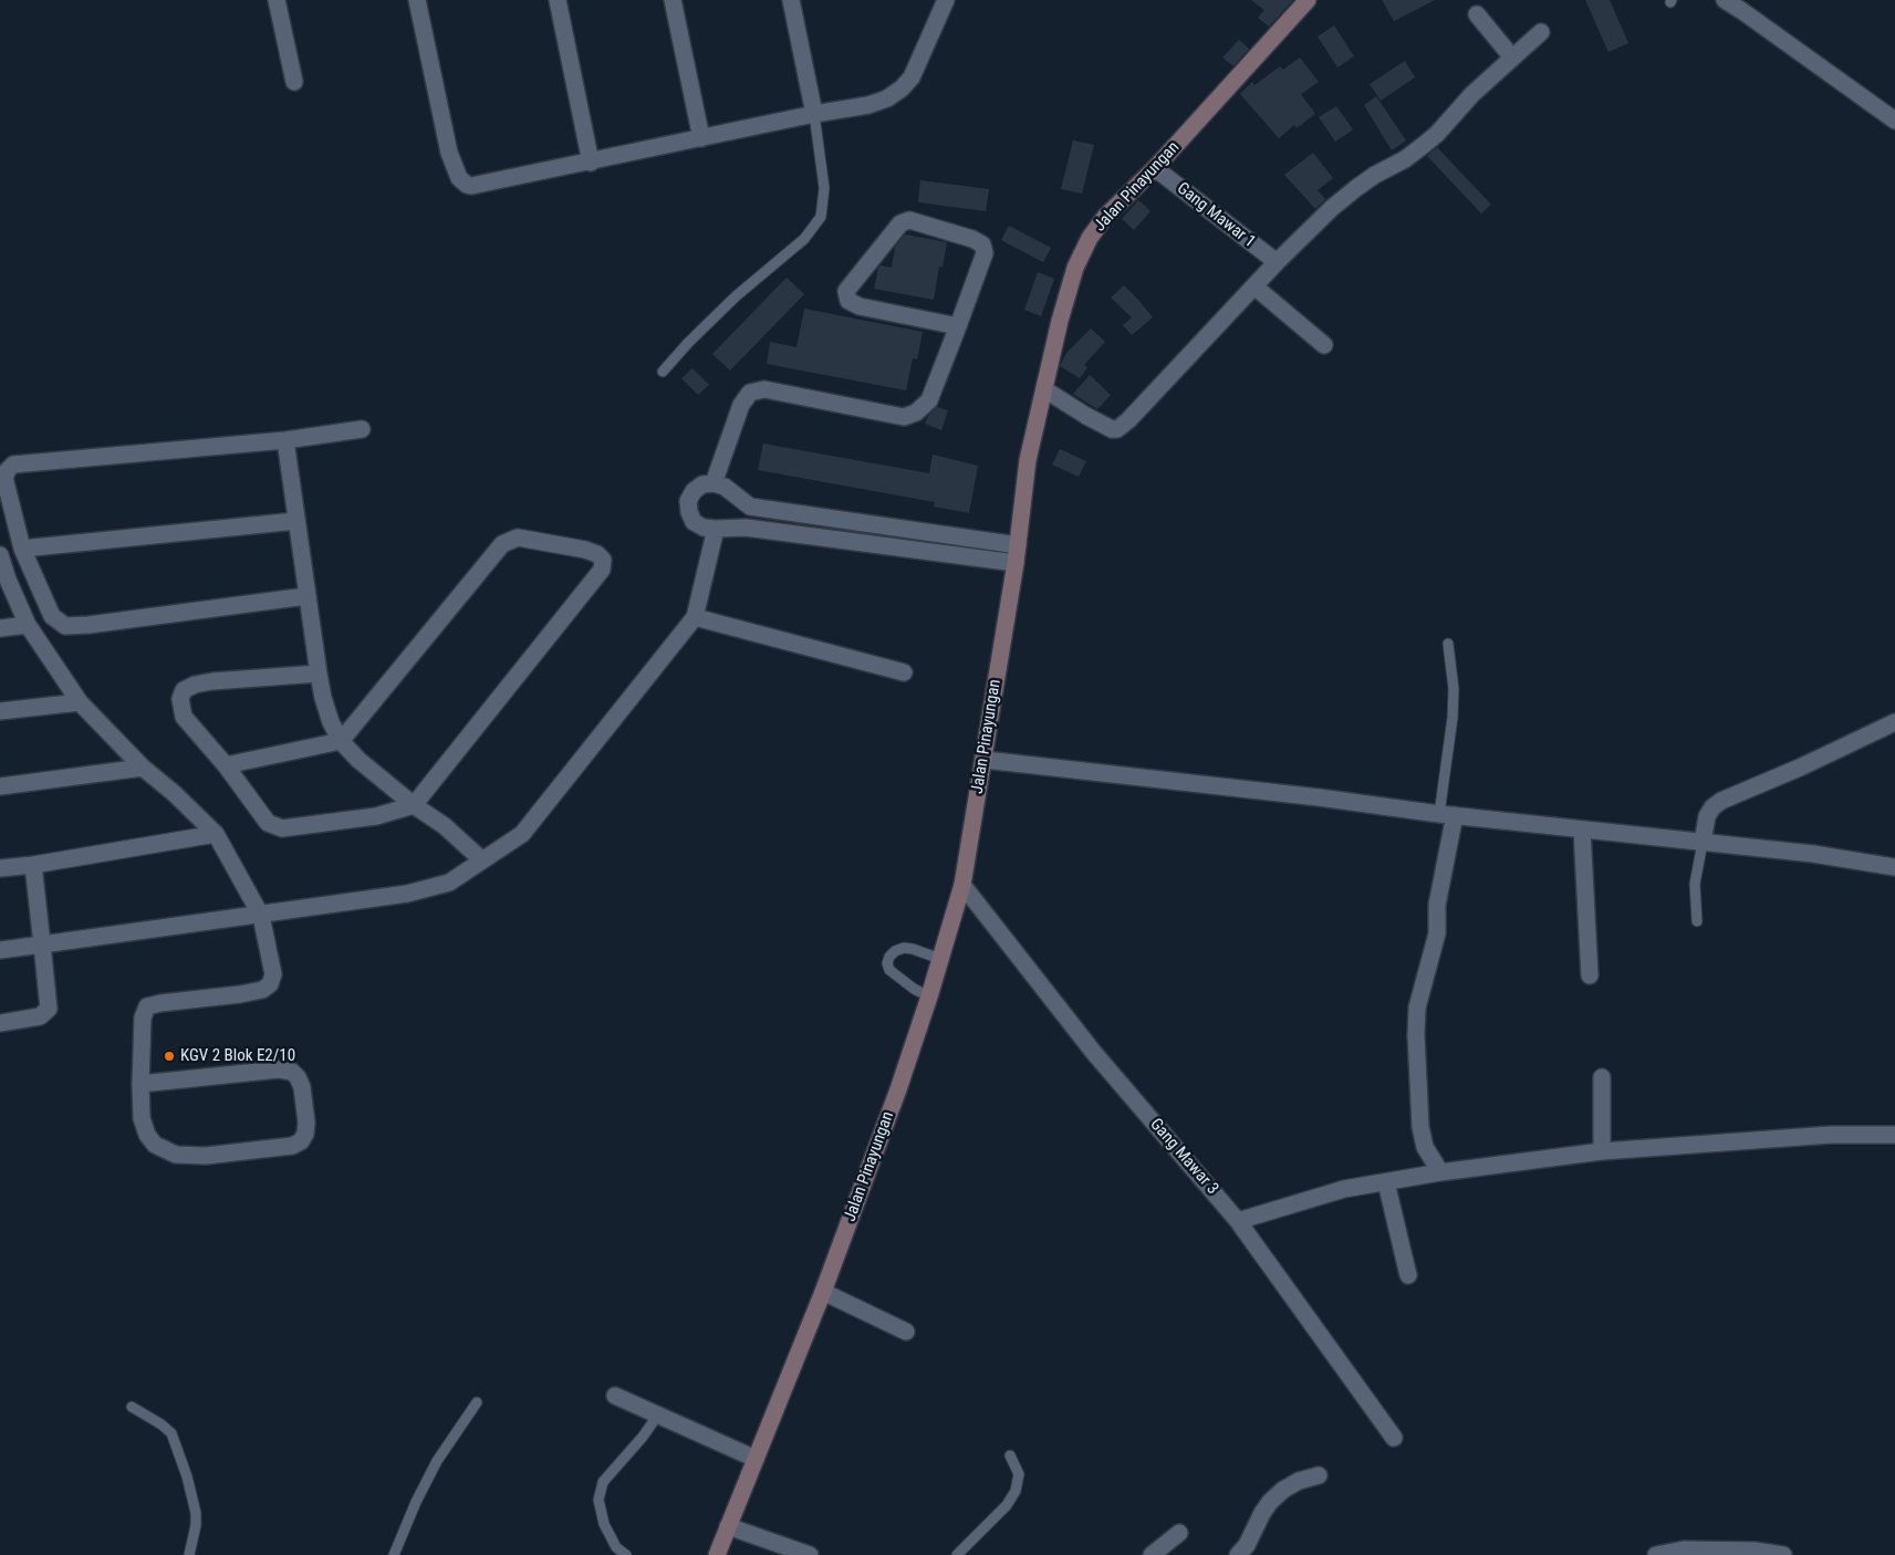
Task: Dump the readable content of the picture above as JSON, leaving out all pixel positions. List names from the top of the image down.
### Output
{
  "streets": {
    "main road": ["Jalan Pinayungan"],
    "street": ["Gang Mawar 1", "Gang Mawar 3"]
  },
  "crossings": [
    ["Jalan Pinayungan", "Gang Mawar 1"],
    ["Jalan Pinayungan", "Gang Mawar 3"]
  ],
  "places": ["KGV 2 Blok E2/10"]
}
